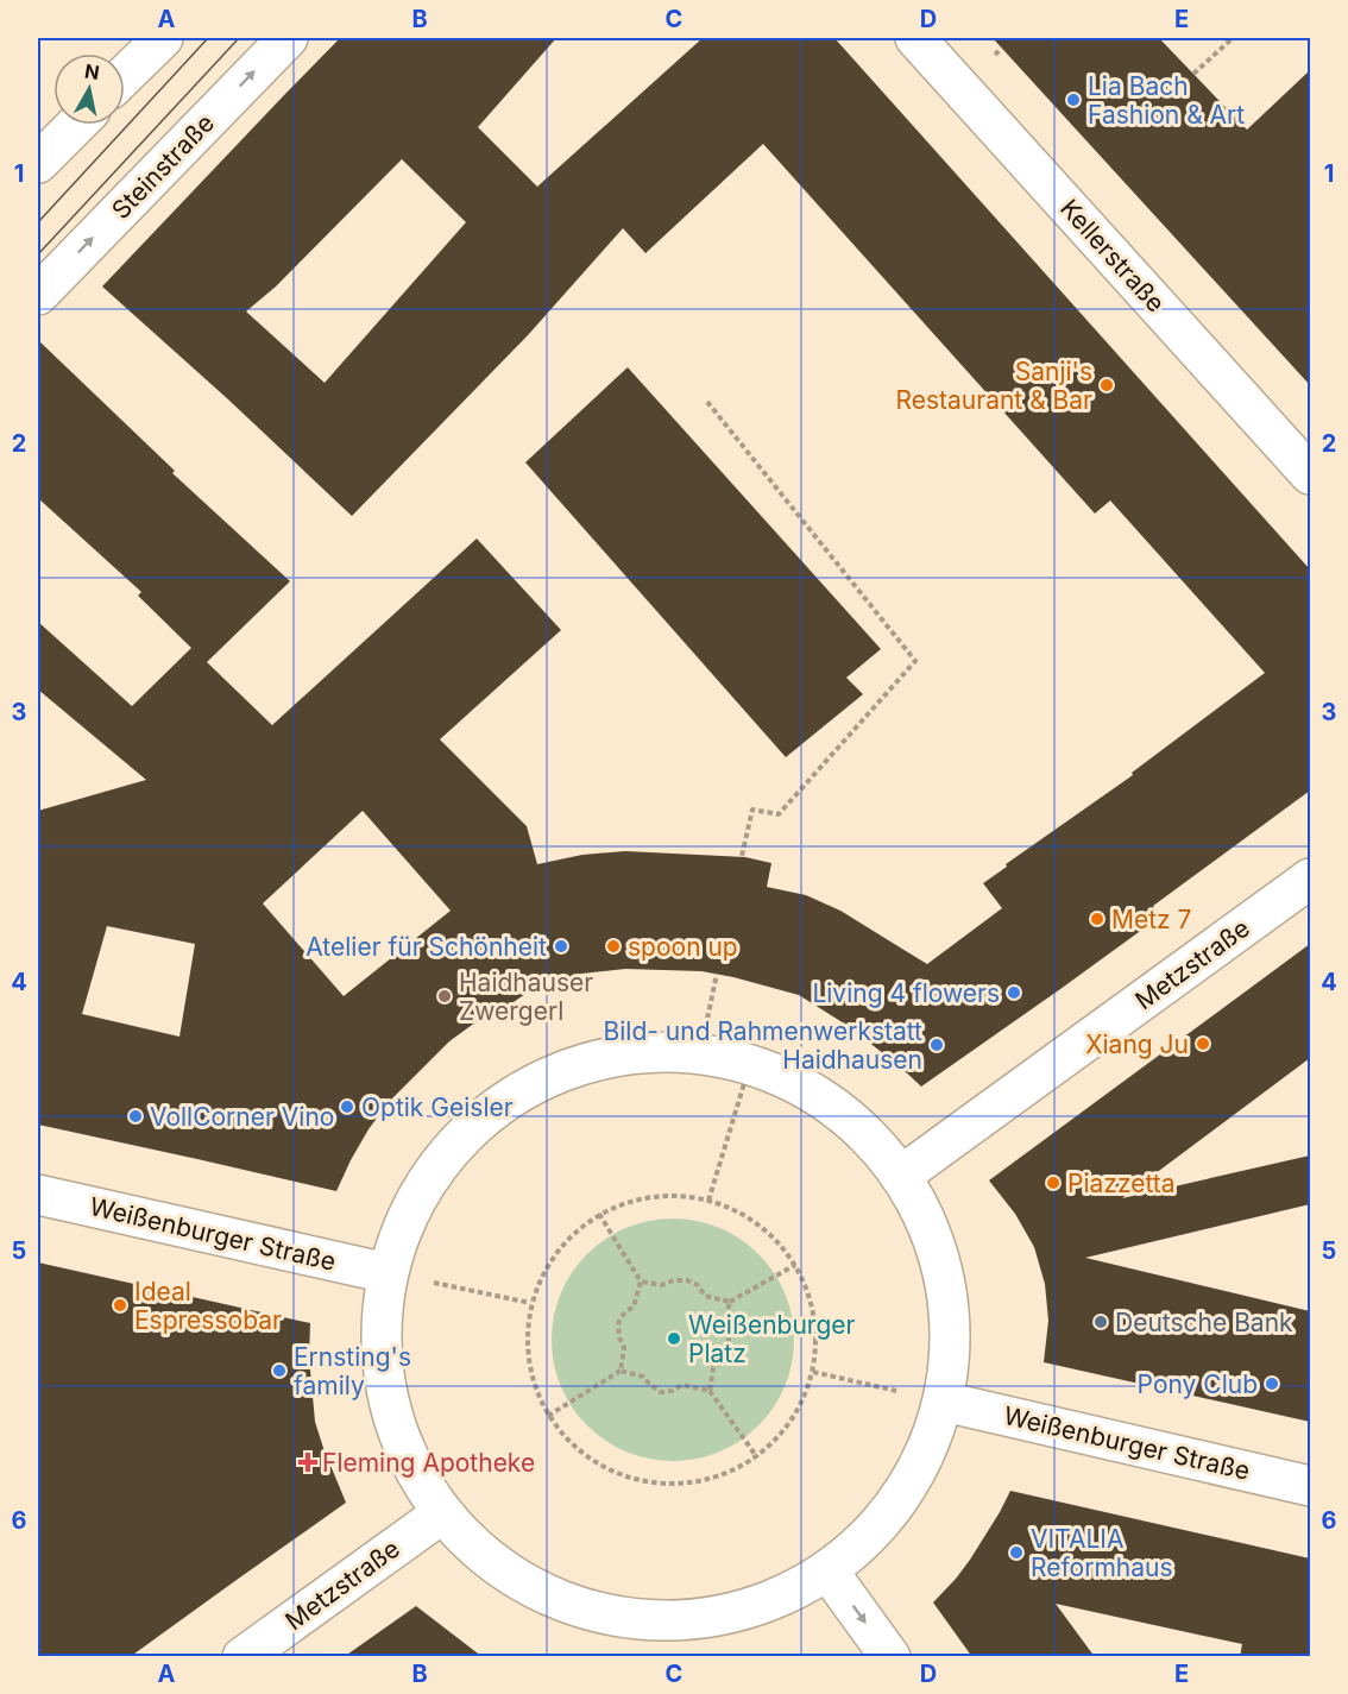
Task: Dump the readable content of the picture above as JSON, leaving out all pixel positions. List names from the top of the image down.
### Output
{
  "streets": {
    "street": [
      "Steinstraße",
      "Kellerstraße",
      "Metzstraße",
      "Weißenburger Straße"
    ]
  },
  "one_way": ["Steinstraße"],
  "places": {
    "other": [
      "Lia Bach Fashion & Art",
      "Sanji's Restaurant & Bar",
      "Metz 7",
      "Atelier für Schönheit",
      "spoon up",
      "Living 4 flowers",
      "Haidhauser Zwergerl",
      "Xiang Ju",
      "Bild- und Rahmenwerkstatt Haidhausen",
      "Optik Geisler",
      "VollCorner Vino",
      "Piazzetta",
      "Ideal Espressobar",
      "Deutsche Bank",
      "Weißenburger Platz",
      "Ernsting's family",
      "Pony Club",
      "VITALIA Reformhaus"
    ],
    "health": ["Fleming Apotheke"]
  },
  "north": "top",
  "grid": {
    "columns": [
      "A",
      "B",
      "C",
      "D",
      "E"
    ],
    "rows": [
      "1",
      "2",
      "3",
      "4",
      "5",
      "6"
    ]
  }
}
